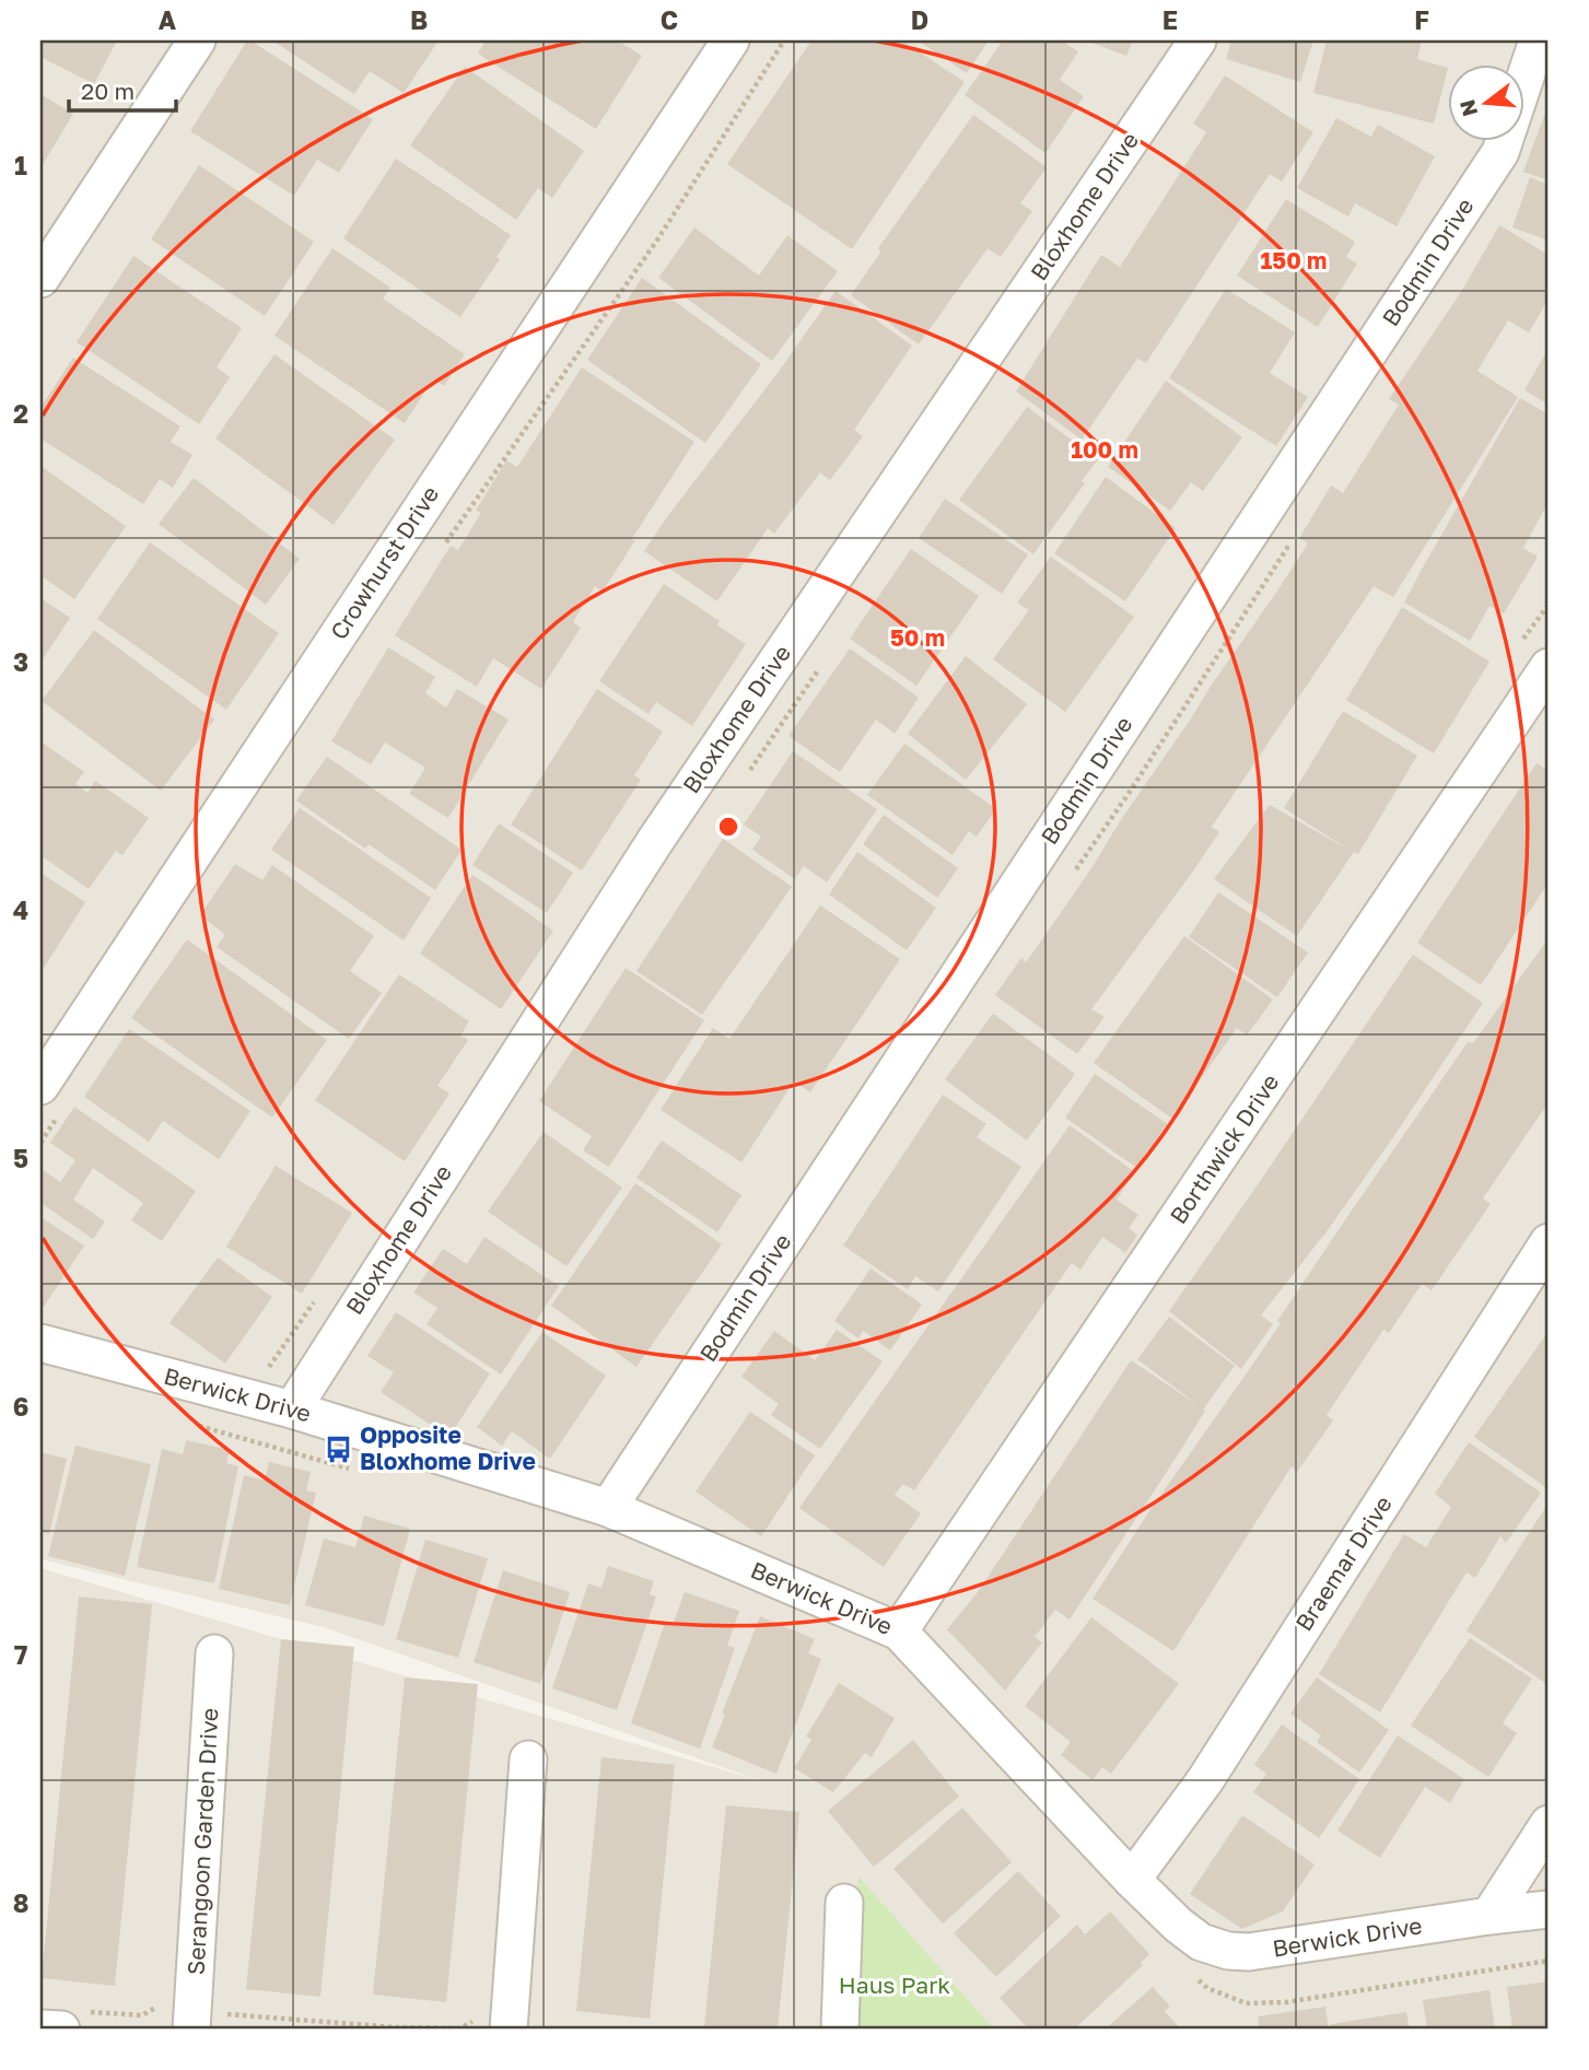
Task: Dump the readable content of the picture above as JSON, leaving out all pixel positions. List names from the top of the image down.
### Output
{
  "streets": {
    "street": [
      "Bloxhome Drive",
      "Bodmin Drive",
      "Crowhurst Drive",
      "Borthwick Drive",
      "Berwick Drive",
      "Braemar Drive",
      "Serangoon Garden Drive"
    ]
  },
  "crossings": [
    ["Bloxhome Drive", "Berwick Drive"],
    ["Bodmin Drive", "Berwick Drive"],
    ["Borthwick Drive", "Berwick Drive"],
    ["Berwick Drive", "Braemar Drive"]
  ],
  "parks": ["Haus Park"],
  "places": {
    "bus stop": ["Opposite Bloxhome Drive"]
  },
  "scale_bar": "20 m",
  "north": "left",
  "grid": {
    "columns": [
      "A",
      "B",
      "C",
      "D",
      "E",
      "F"
    ],
    "rows": [
      "1",
      "2",
      "3",
      "4",
      "5",
      "6",
      "7",
      "8"
    ]
  },
  "rings": ["150 m", "100 m", "50 m"]
}
